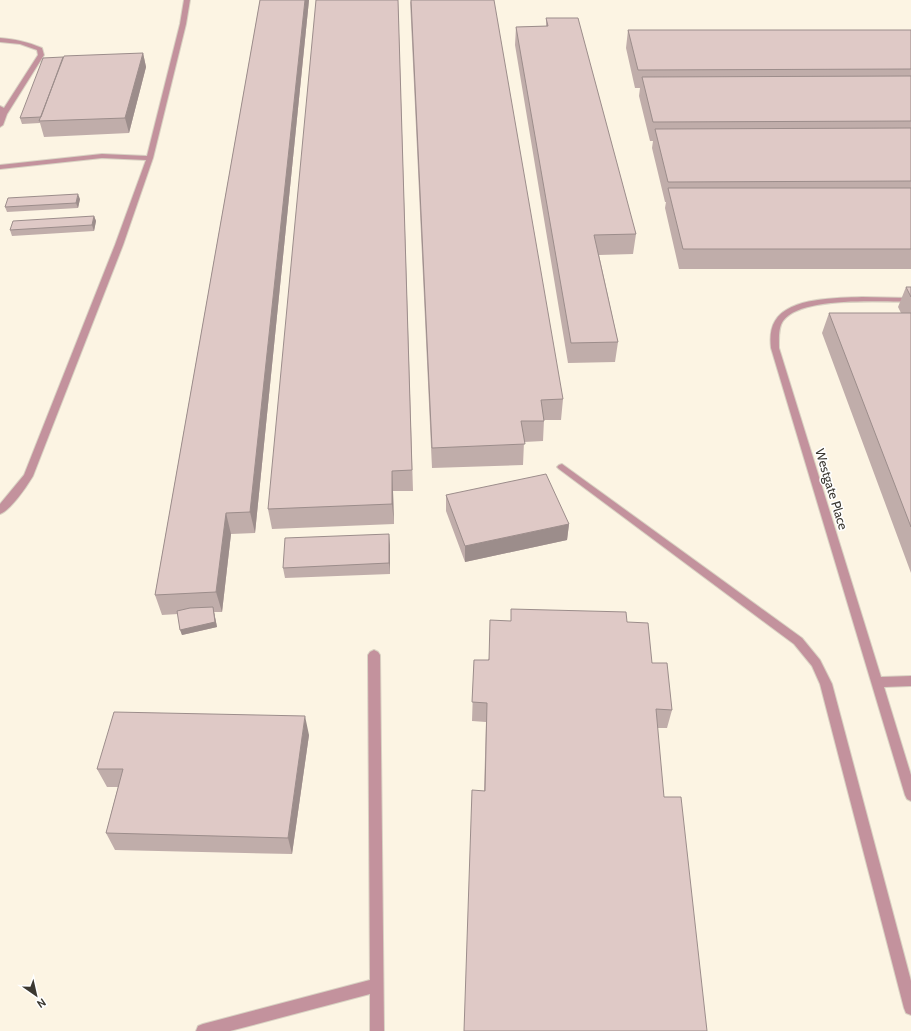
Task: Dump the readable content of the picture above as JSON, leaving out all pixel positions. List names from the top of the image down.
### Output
{
  "streets": {
    "lane": ["Westgate Place"]
  },
  "north": "bottom right"
}
